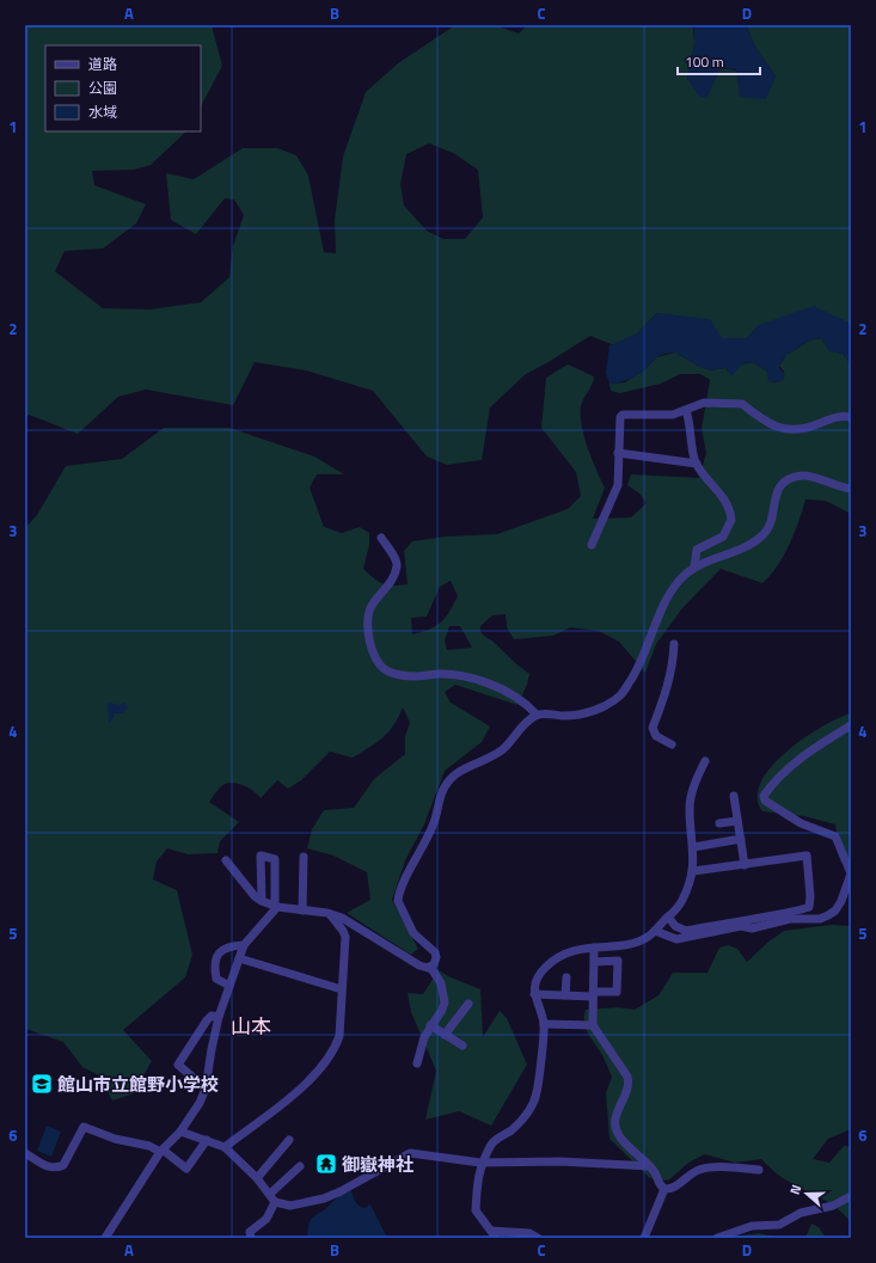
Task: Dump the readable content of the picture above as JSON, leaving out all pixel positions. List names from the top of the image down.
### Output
{
  "districts": ["山本"],
  "places": {
    "school or university": ["館山市立館野小学校"],
    "temple": ["御嶽神社"]
  },
  "legend": ["道路", "公園", "水域"],
  "scale_bar": "100 m",
  "north": "left",
  "grid": {
    "columns": [
      "A",
      "B",
      "C",
      "D"
    ],
    "rows": [
      "1",
      "2",
      "3",
      "4",
      "5",
      "6"
    ]
  }
}
